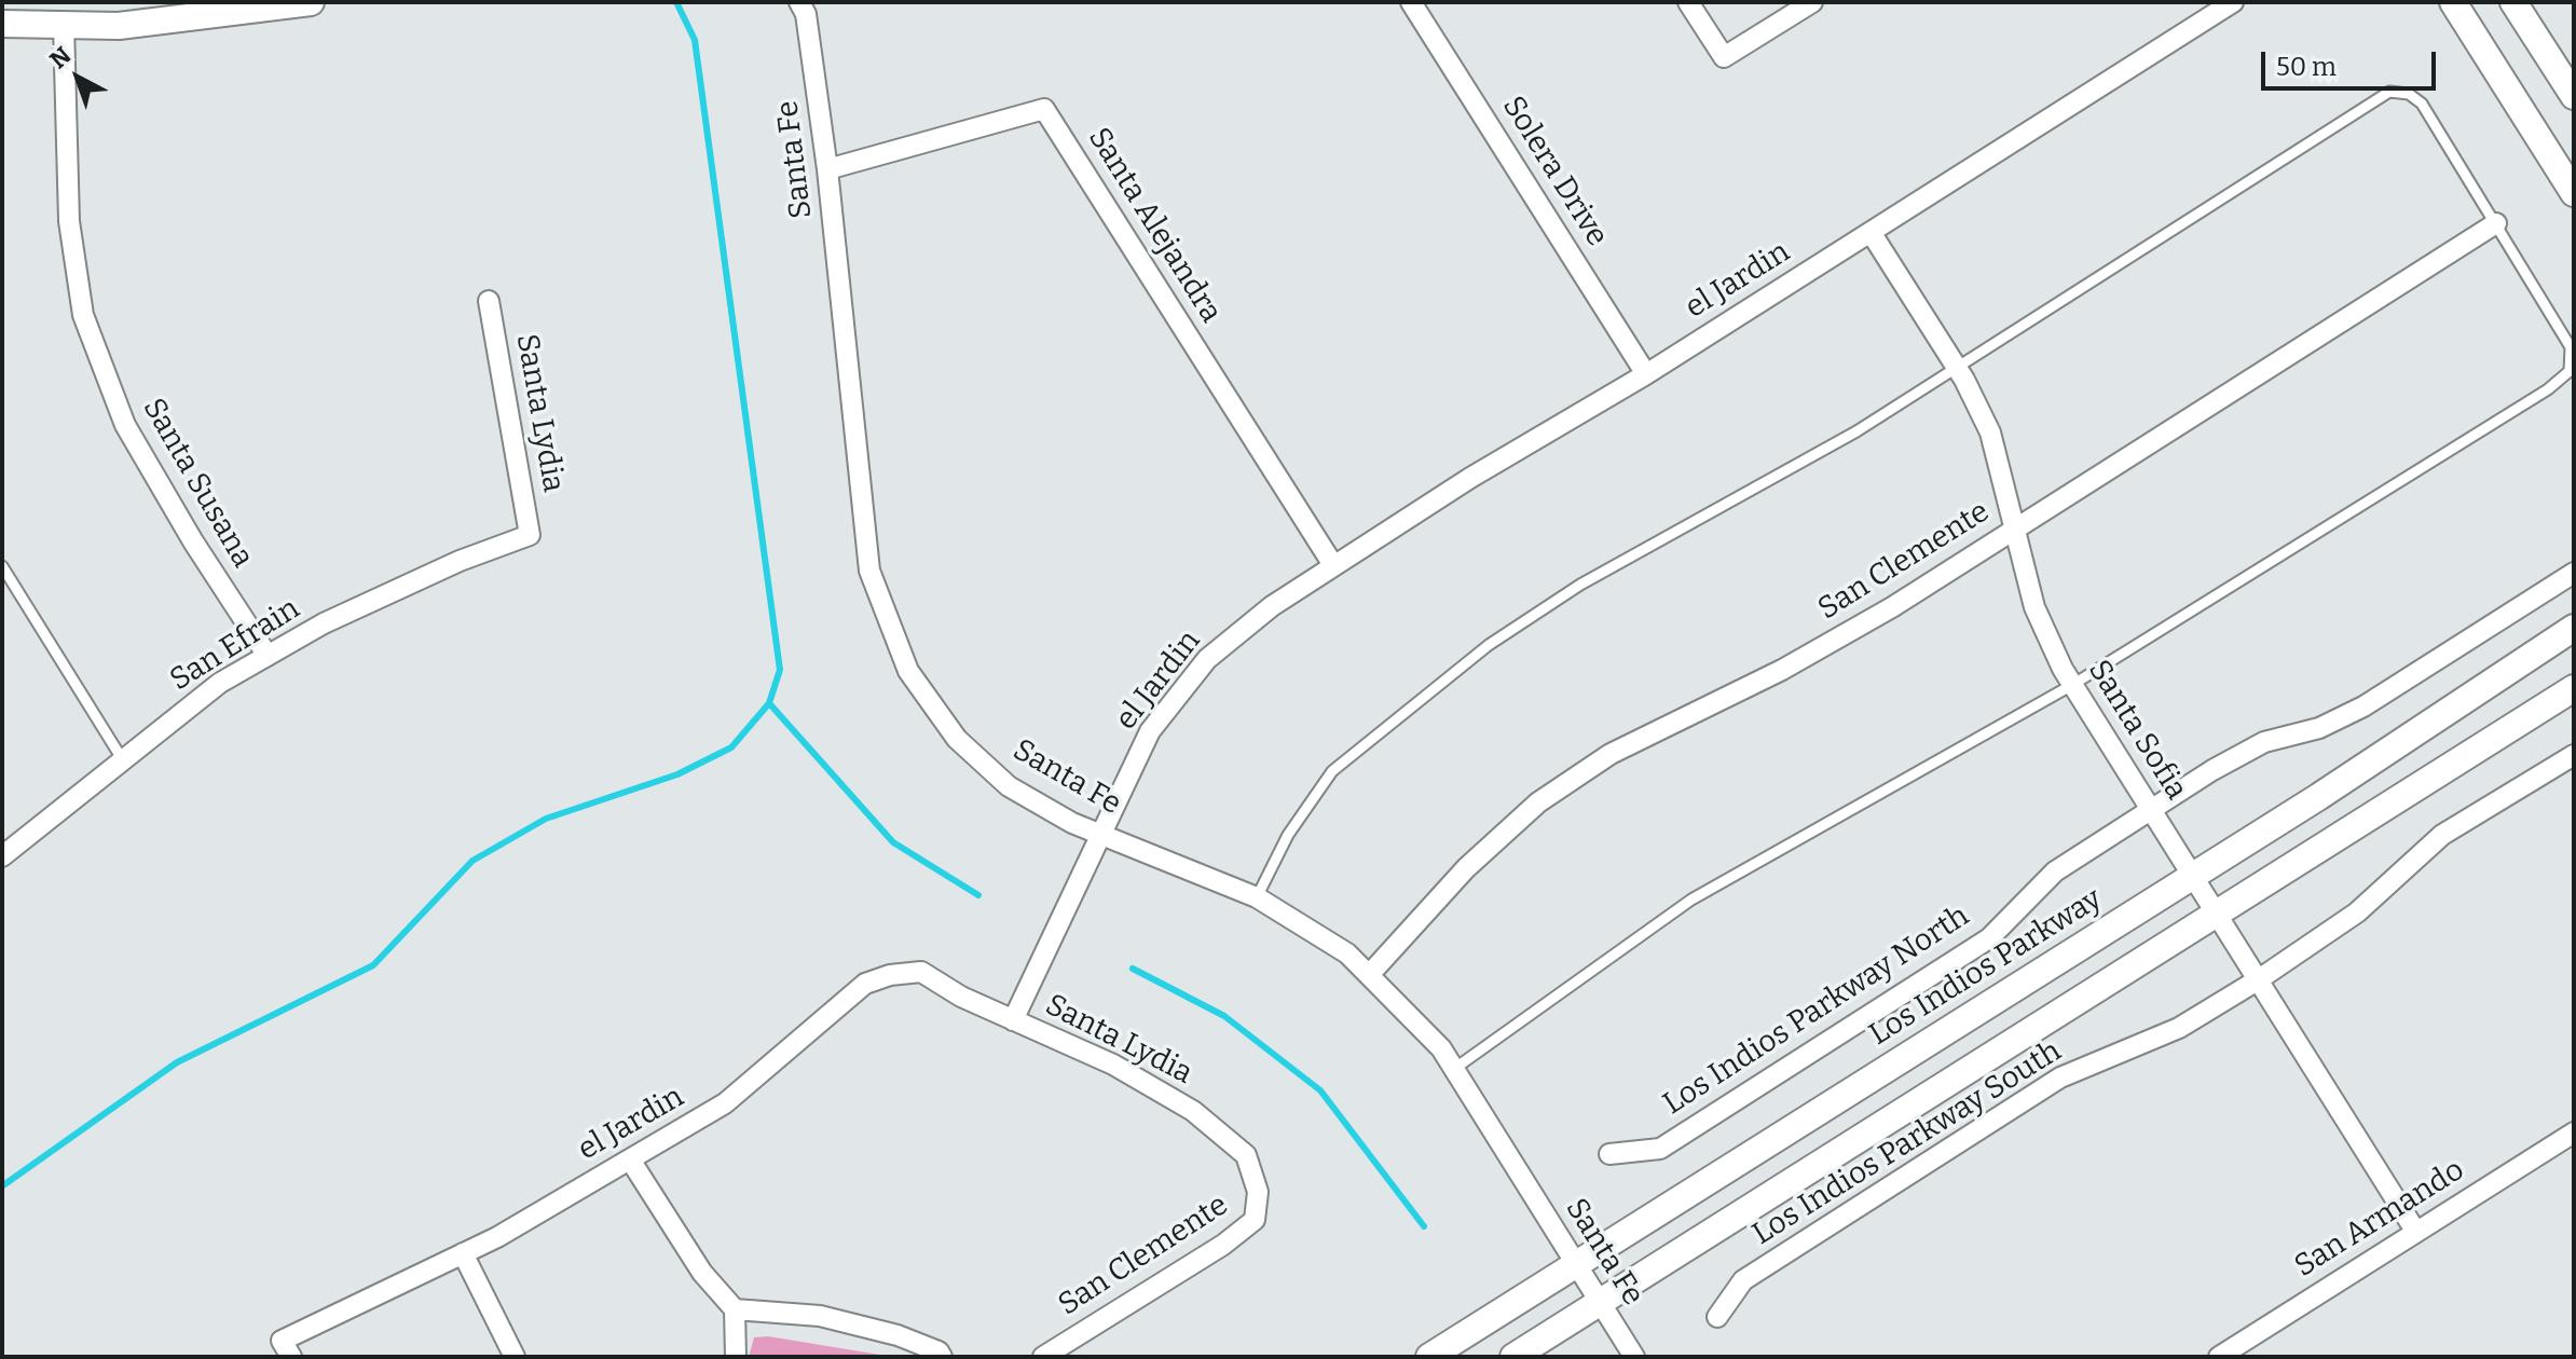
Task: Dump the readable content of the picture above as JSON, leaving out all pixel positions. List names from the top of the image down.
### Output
{
  "streets": {
    "street": [
      "Santa Fe",
      "Solera Drive",
      "Santa Alejandra",
      "el Jardin",
      "Santa Lydia",
      "Santa Susana",
      "San Clemente",
      "San Efrain",
      "Santa Sofia",
      "Los Indios Parkway",
      "Los Indios Parkway North",
      "Los Indios Parkway South",
      "San Armando"
    ]
  },
  "crossings": [
    ["Santa Fe", "Santa Alejandra"],
    ["Santa Fe", "el Jardin"],
    ["Santa Fe", "San Clemente"],
    ["Santa Fe", "Los Indios Parkway"],
    ["Solera Drive", "el Jardin"],
    ["Santa Alejandra", "el Jardin"],
    ["el Jardin", "Santa Lydia"],
    ["el Jardin", "Santa Sofia"],
    ["Santa Lydia", "San Clemente"],
    ["Santa Lydia", "San Efrain"],
    ["Santa Susana", "San Efrain"],
    ["San Clemente", "Santa Sofia"],
    ["Santa Sofia", "Los Indios Parkway"],
    ["Santa Sofia", "Los Indios Parkway North"],
    ["Santa Sofia", "Los Indios Parkway South"],
    ["Santa Sofia", "San Armando"]
  ],
  "scale_bar": "50 m",
  "north": "top left"
}
